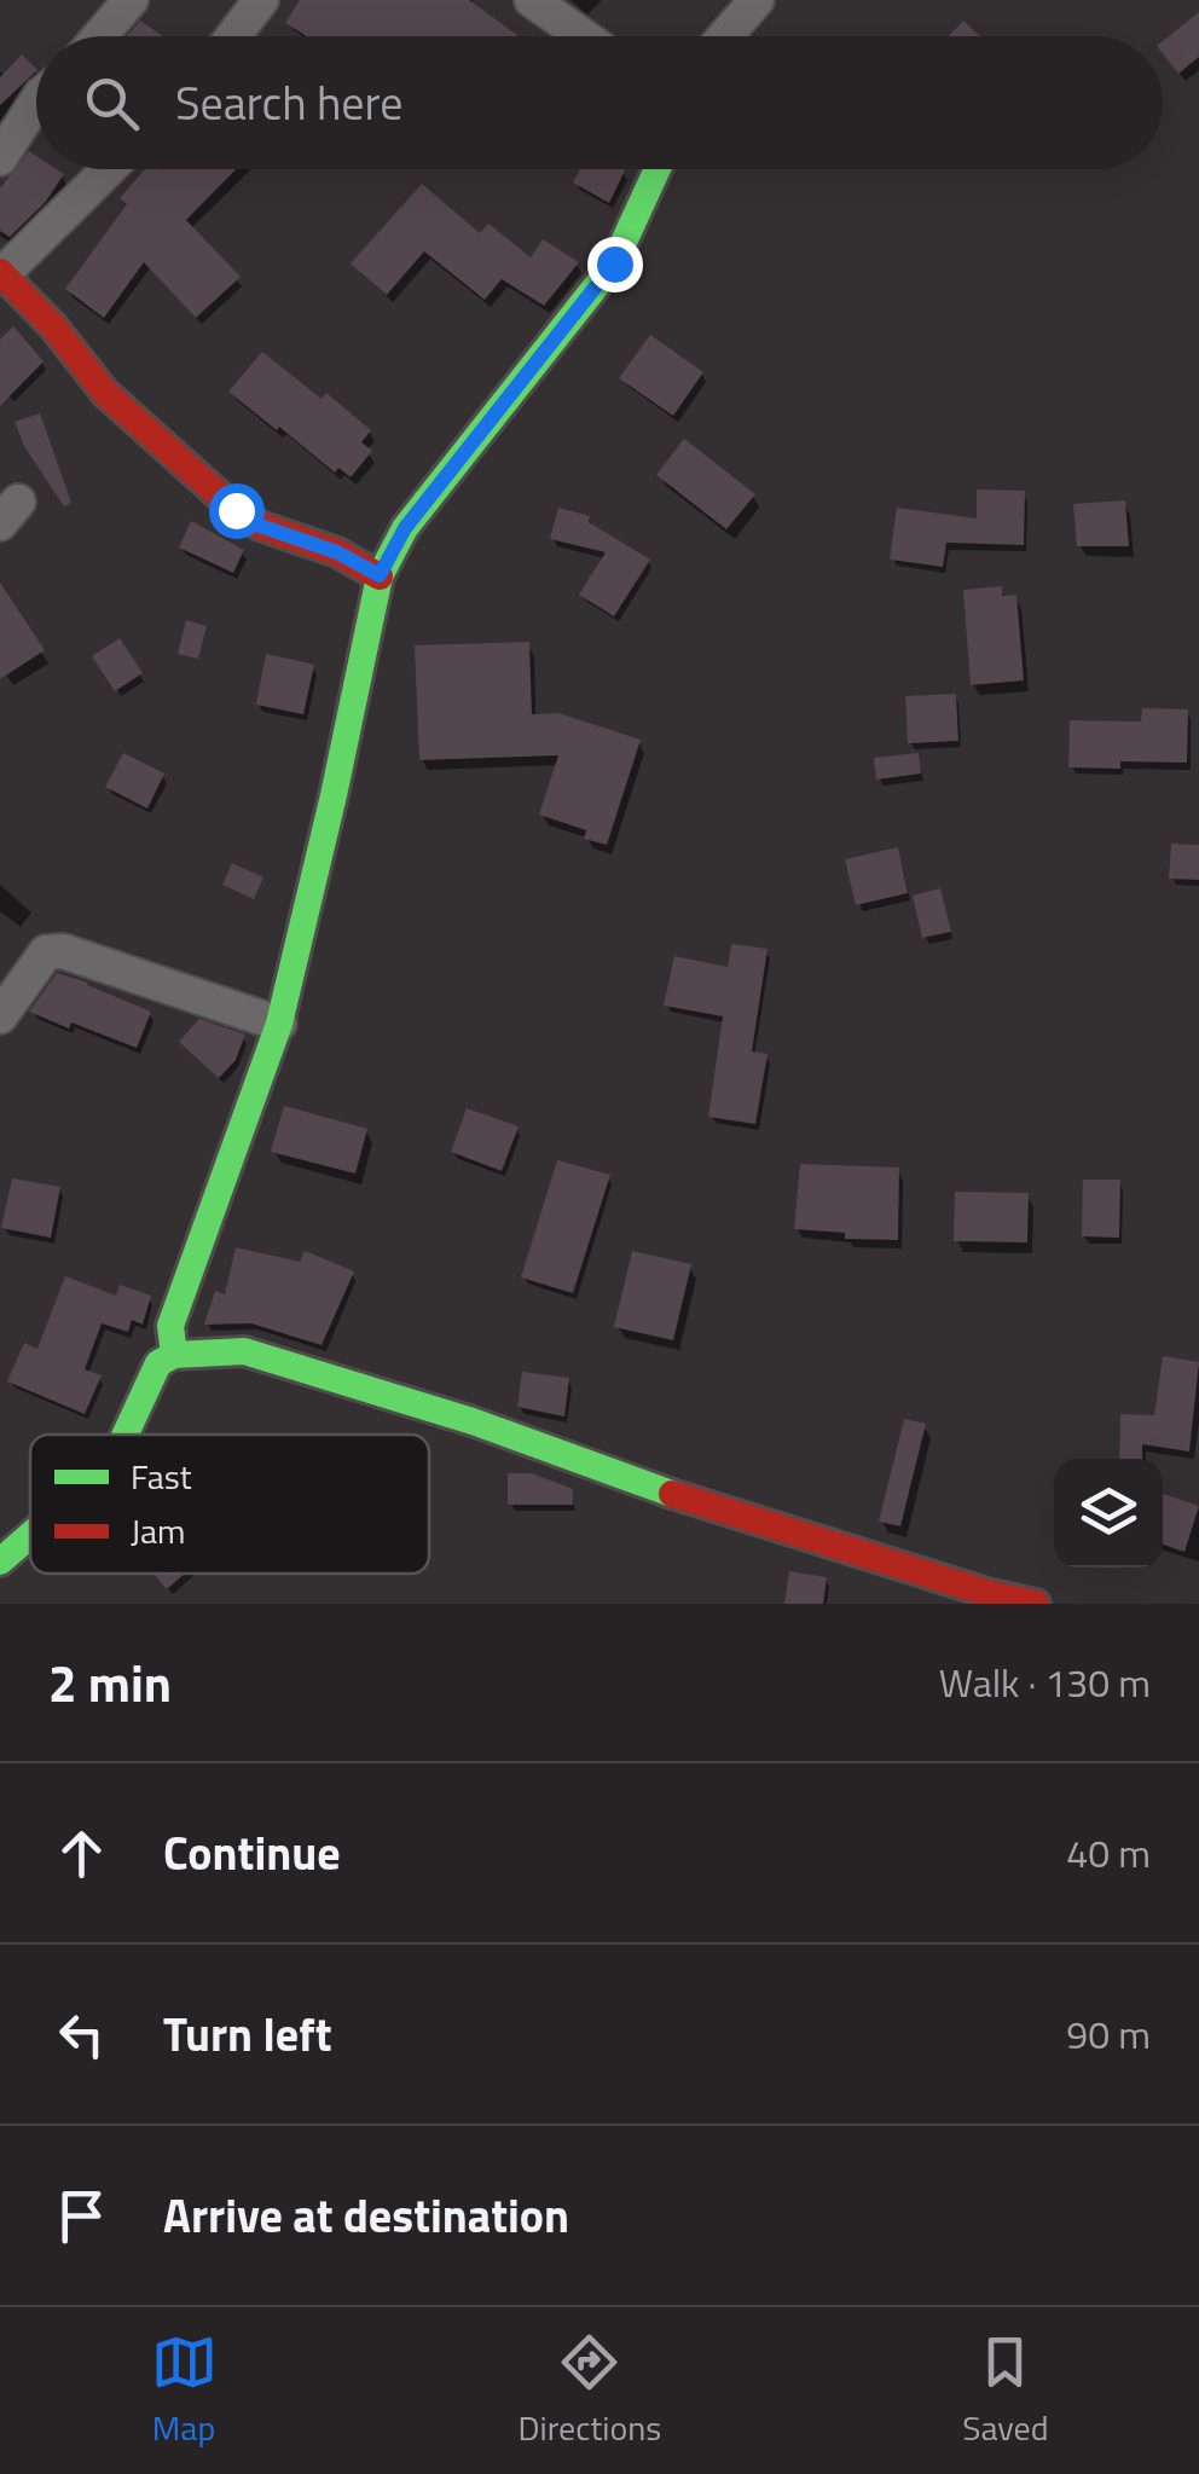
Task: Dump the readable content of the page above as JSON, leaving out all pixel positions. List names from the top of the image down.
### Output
{
  "legend": ["Fast", "Jam"],
  "page": {
    "search": "Search here",
    "heading": ["2 min", "Walk · 130 m"],
    "list": [
      ["Continue", "40 m"],
      ["Turn left", "90 m"],
      "Arrive at destination"
    ],
    "nav": ["Map", "Directions", "Saved"]
  }
}
